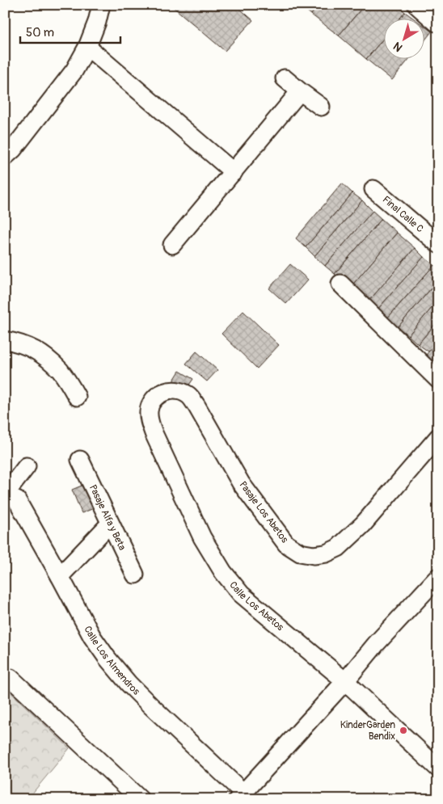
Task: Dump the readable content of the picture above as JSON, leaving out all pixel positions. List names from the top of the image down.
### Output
{
  "streets": {
    "street": [
      "Final Calle C",
      "Pasaje Los Abetos",
      "Pasaje Alfa y Beta",
      "Calle Los Abetos",
      "Calle Los Almendros"
    ]
  },
  "crossings": [
    ["Pasaje Los Abetos", "Calle Los Abetos"]
  ],
  "places": ["KinderGarden Bendix"],
  "scale_bar": "50 m",
  "north": "bottom left"
}
